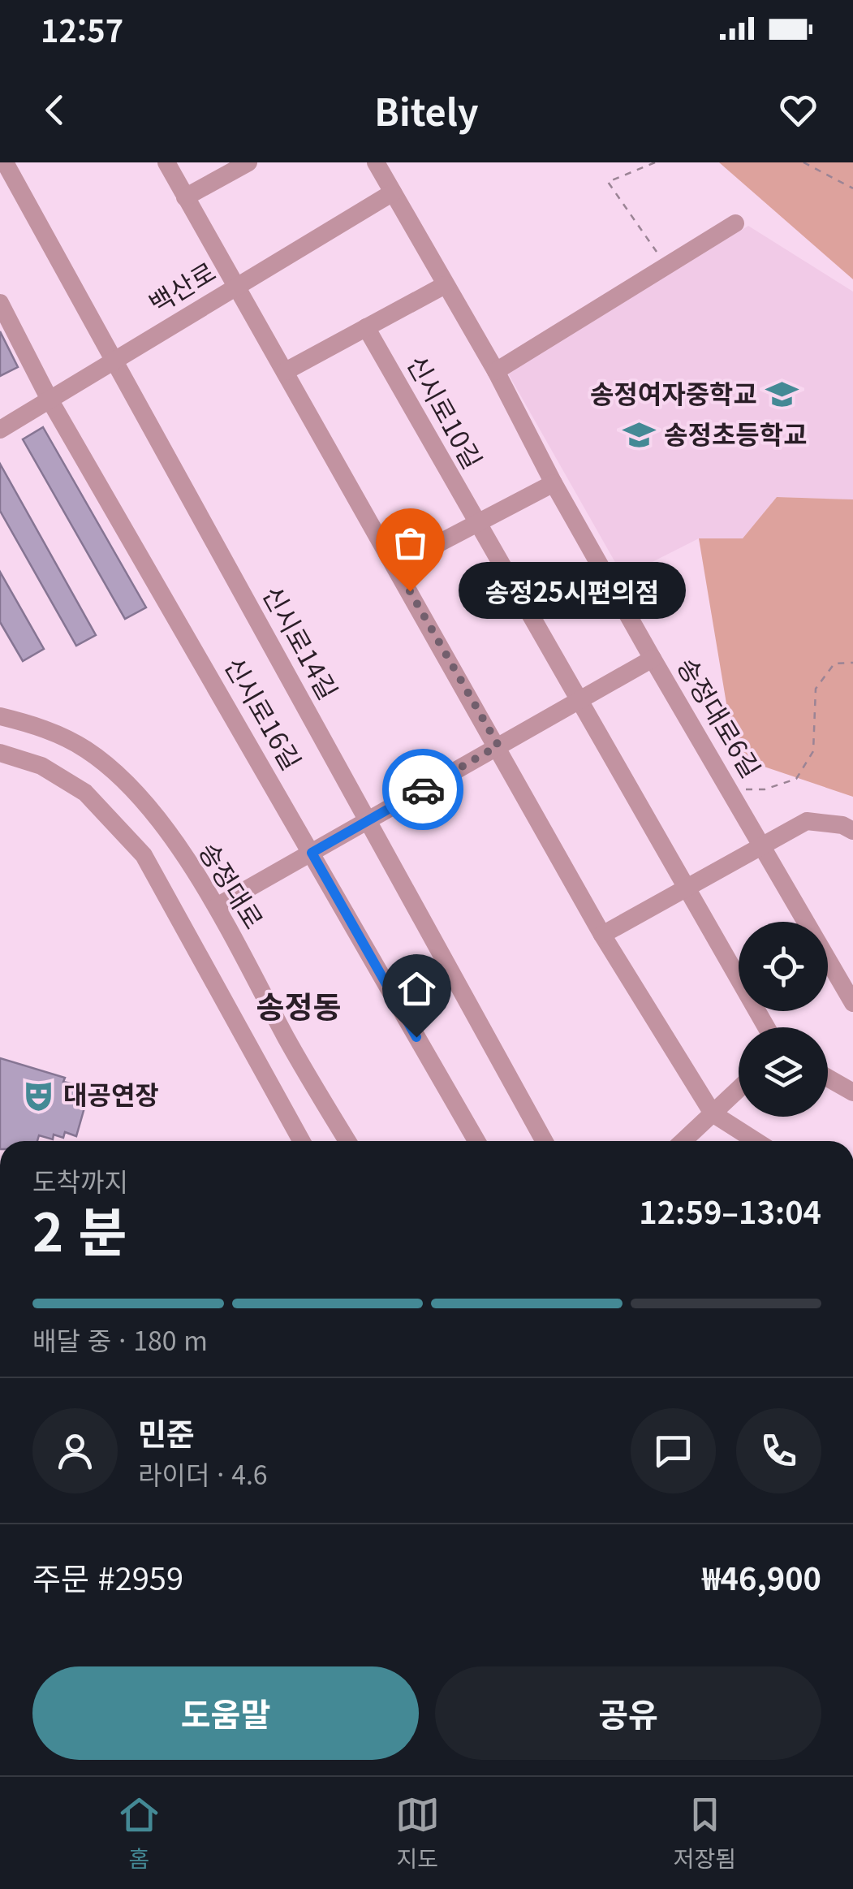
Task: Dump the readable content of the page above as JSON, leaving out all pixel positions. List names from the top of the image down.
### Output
{
  "streets": {
    "street": [
      "백산로",
      "신시로10길",
      "신시로14길",
      "신시로16길",
      "송정대로6길",
      "송정대로"
    ]
  },
  "crossings": [
    ["백산로", "신시로14길"],
    ["백산로", "신시로16길"],
    ["백산로", "송정대로6길"]
  ],
  "districts": ["송정동"],
  "places": {
    "school or university": ["송정여자중학교", "송정초등학교"],
    "other": ["송정25시편의점"],
    "theatre": ["대공연장"]
  },
  "page": {
    "status": "12:57",
    "header": "Bitely",
    "bubble": "송정25시편의점",
    "heading": ["2 분", "도착까지", "12:59–13:04"],
    "panel": [
      "민준",
      "라이더 · 4.6",
      "주문 #2959",
      "₩46,900"
    ],
    "bar": "배달 중 · 180 m",
    "buttons": ["도움말", "공유"],
    "tabs": ["홈", "지도", "저장됨"]
  }
}
